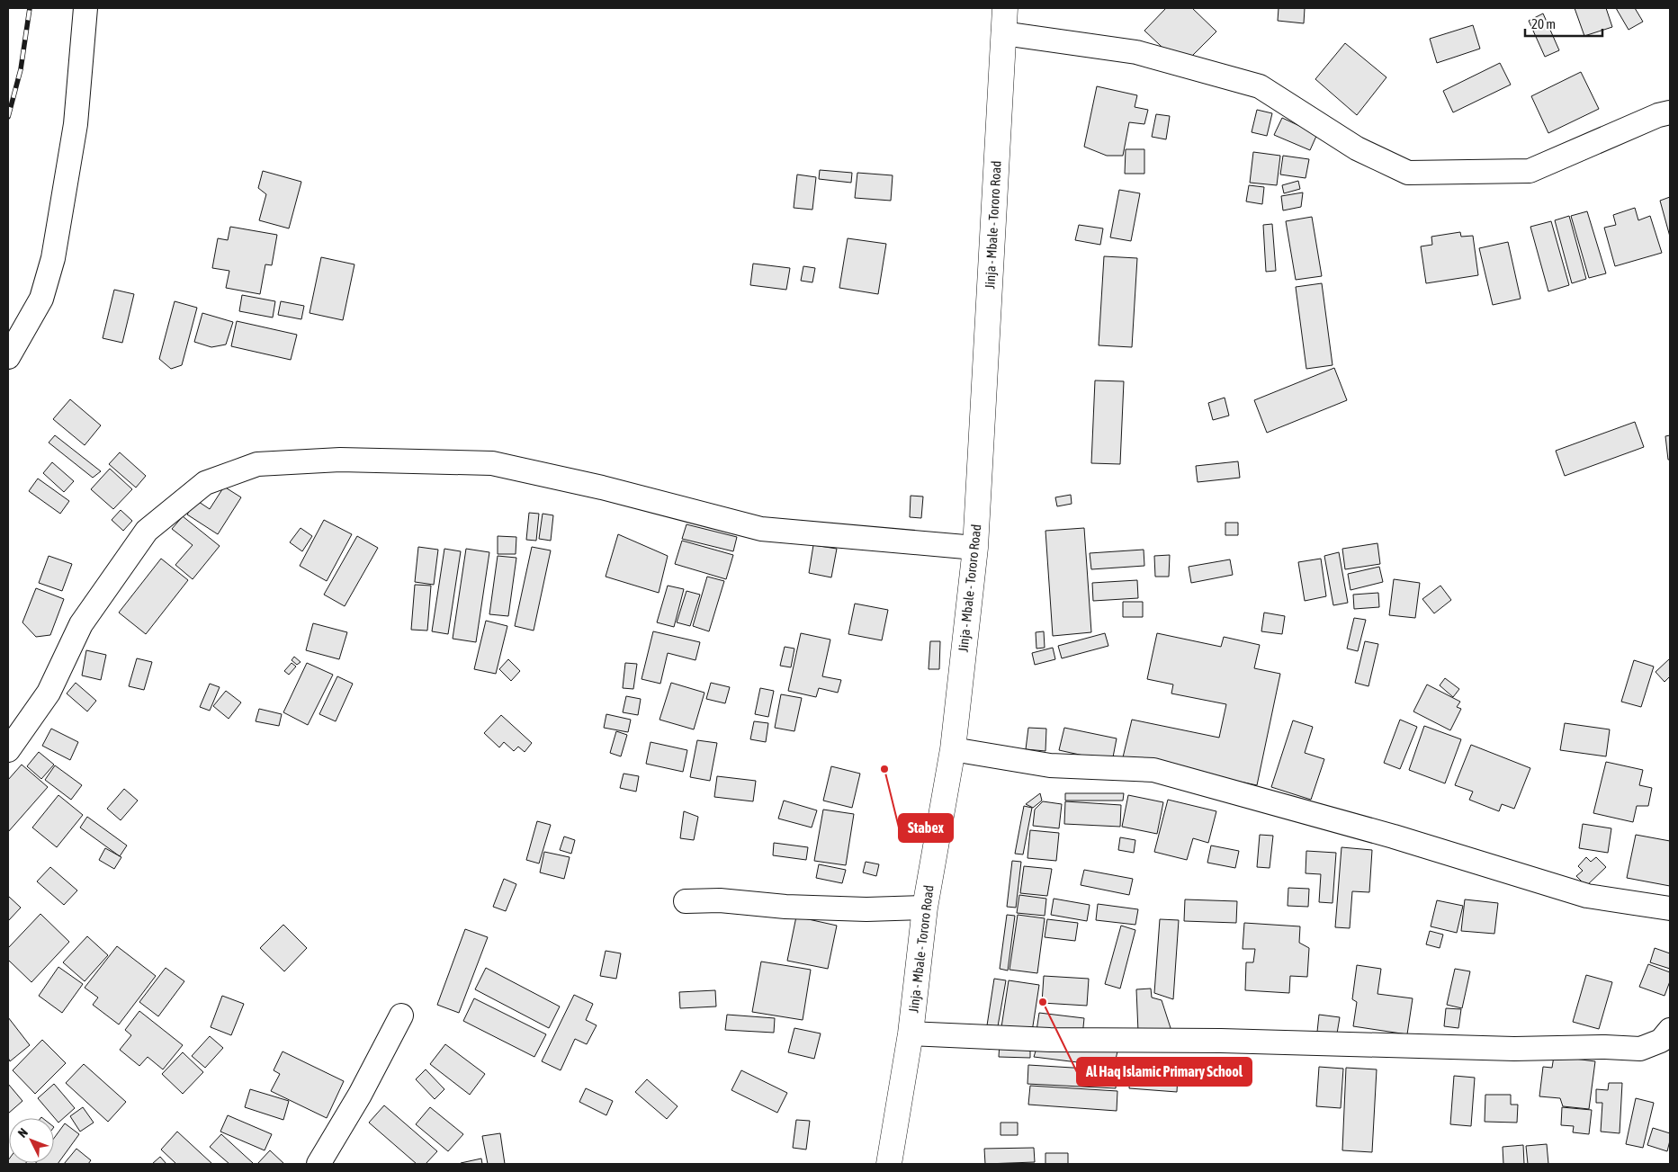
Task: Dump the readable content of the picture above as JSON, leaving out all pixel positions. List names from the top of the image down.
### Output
{
  "streets": {
    "main road": ["Jinja - Mbale - Tororo Road"]
  },
  "places": ["Stabex", "Al Haq Islamic Primary School"],
  "scale_bar": "20 m",
  "north": "top left"
}
